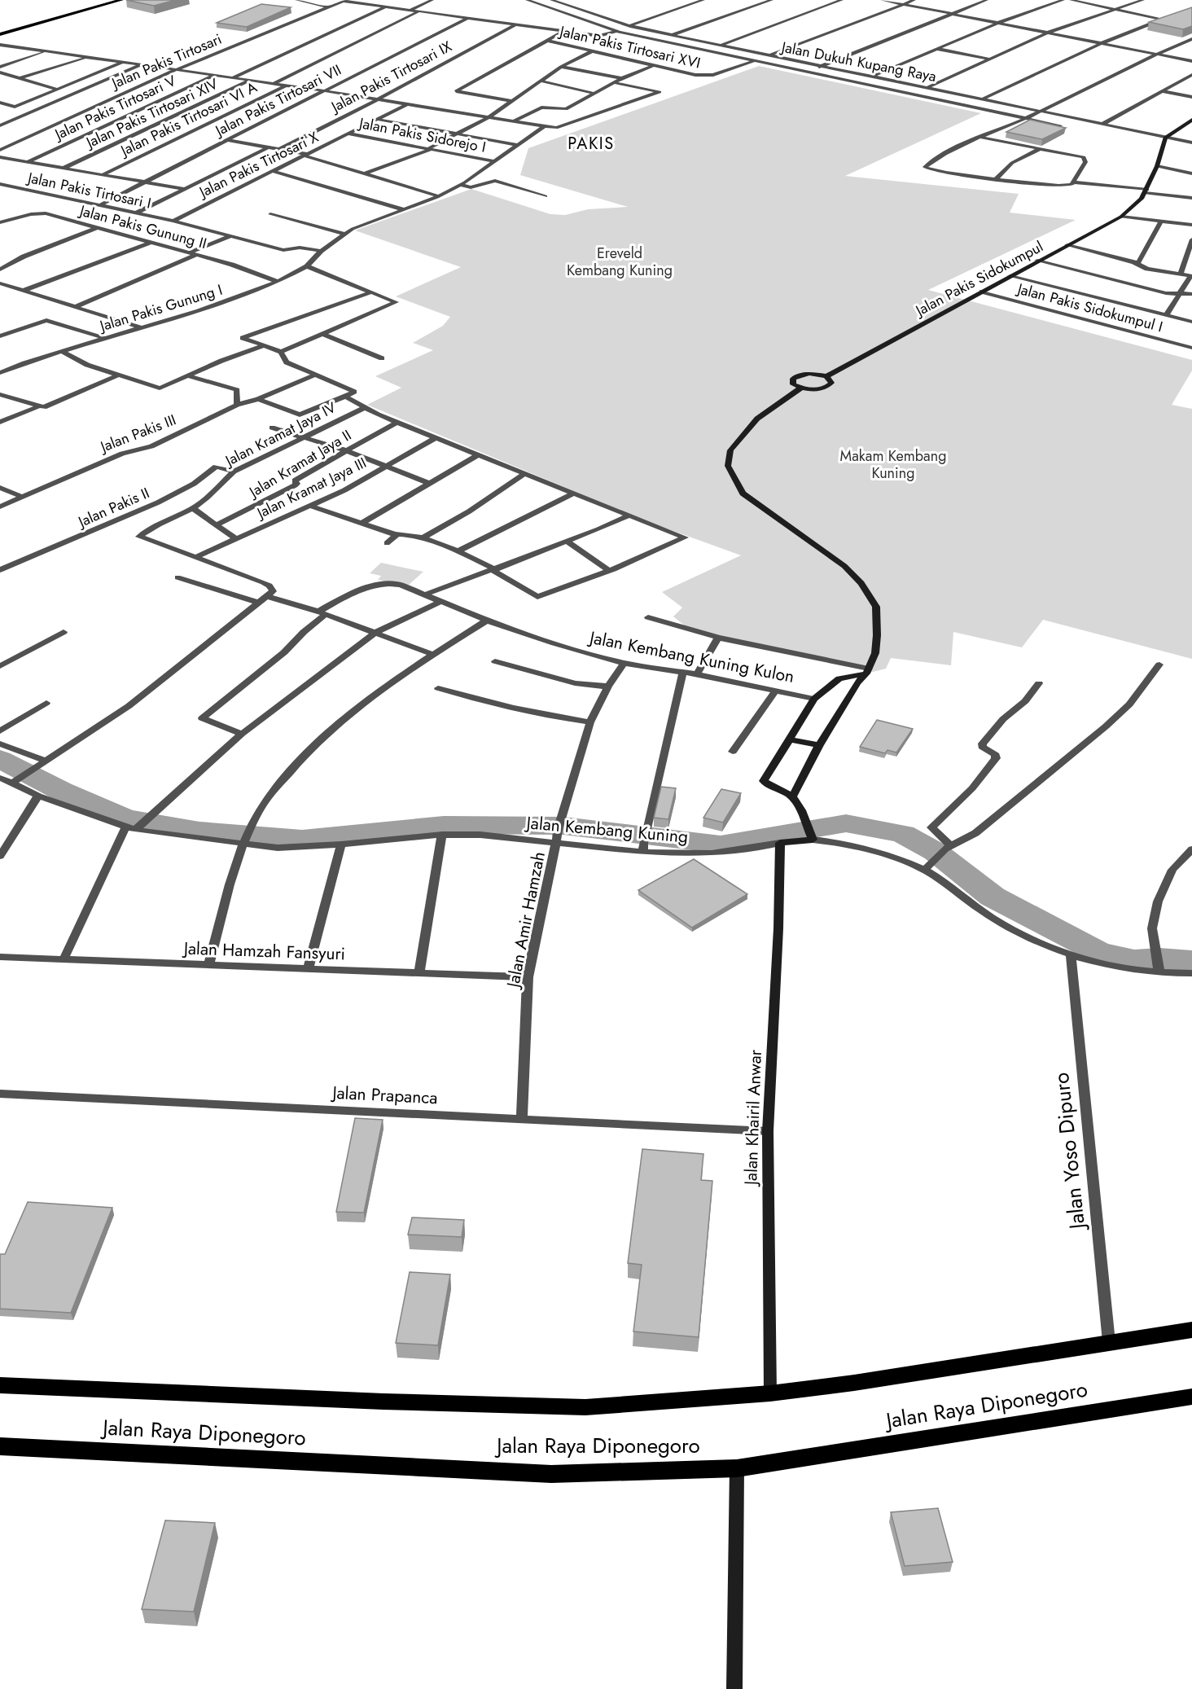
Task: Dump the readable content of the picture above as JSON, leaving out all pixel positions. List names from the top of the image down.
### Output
{
  "streets": {
    "highway": ["Jalan Raya Diponegoro"],
    "street": [
      "Jalan Pakis Tirtosari XVI",
      "Jalan Pakis Tirtosari",
      "Jalan Dukuh Kupang Raya",
      "Jalan Pakis Tirtosari IX",
      "Jalan Pakis Tirtosari VII",
      "Jalan Pakis Tirtosari V",
      "Jalan Pakis Tirtosari XIV",
      "Jalan Pakis Tirtosari VI A",
      "Jalan Pakis Sidorejo I",
      "Jalan Pakis Tirtosari X",
      "Jalan Pakis Tirtosari I",
      "Jalan Pakis Gunung II",
      "Jalan Pakis Sidokumpul",
      "Jalan Pakis Gunung I",
      "Jalan Pakis Sidokumpul I",
      "Jalan Pakis III",
      "Jalan Kramat Jaya IV",
      "Jalan Kramat Jaya II",
      "Jalan Kramat Jaya III",
      "Jalan Pakis II",
      "Jalan Kembang Kuning Kulon",
      "Jalan Kembang Kuning",
      "Jalan Amir Hamzah",
      "Jalan Hamzah Fansyuri",
      "Jalan Prapanca",
      "Jalan Khairil Anwar",
      "Jalan Yoso Dipuro"
    ]
  },
  "crossings": [
    ["Jalan Pakis Tirtosari XVI", "Jalan Dukuh Kupang Raya"],
    ["Jalan Pakis Tirtosari VII", "Jalan Pakis Tirtosari I"],
    ["Jalan Pakis Sidorejo I", "Jalan Pakis Tirtosari X"],
    ["Jalan Pakis Tirtosari X", "Jalan Pakis Tirtosari I"],
    ["Jalan Pakis Tirtosari I", "Jalan Pakis Gunung I"],
    ["Jalan Pakis Gunung II", "Jalan Pakis Gunung I"],
    ["Jalan Pakis Sidokumpul", "Jalan Pakis Sidokumpul I"],
    ["Jalan Kramat Jaya IV", "Jalan Kramat Jaya III"],
    ["Jalan Kramat Jaya IV", "Jalan Pakis II"],
    ["Jalan Kembang Kuning Kulon", "Jalan Amir Hamzah"],
    ["Jalan Kembang Kuning", "Jalan Amir Hamzah"],
    ["Jalan Kembang Kuning", "Jalan Khairil Anwar"],
    ["Jalan Kembang Kuning", "Jalan Yoso Dipuro"],
    ["Jalan Amir Hamzah", "Jalan Hamzah Fansyuri"],
    ["Jalan Amir Hamzah", "Jalan Prapanca"],
    ["Jalan Prapanca", "Jalan Khairil Anwar"],
    ["Jalan Khairil Anwar", "Jalan Raya Diponegoro"],
    ["Jalan Yoso Dipuro", "Jalan Raya Diponegoro"]
  ],
  "districts": ["PAKIS"],
  "parks": ["Ereveld Kembang Kuning", "Makam Kembang Kuning"]
}
